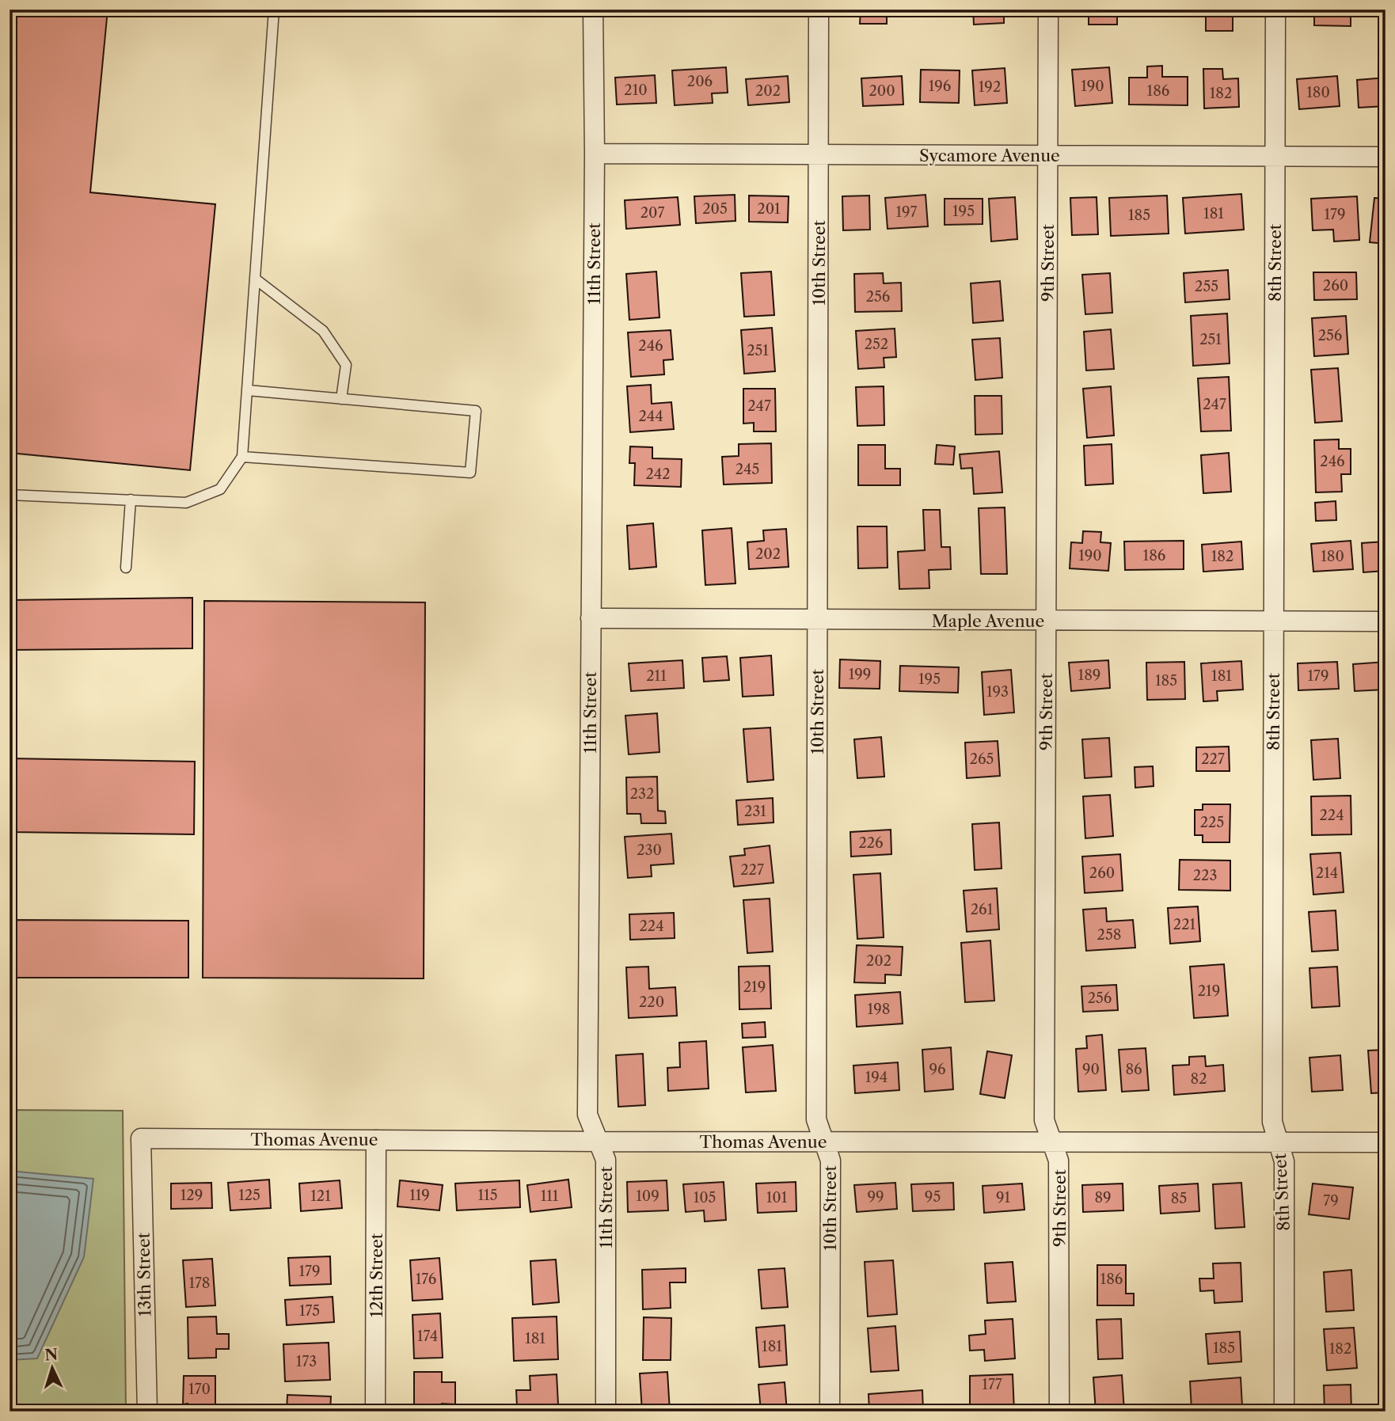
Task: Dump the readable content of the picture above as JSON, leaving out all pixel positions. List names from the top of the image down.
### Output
{
  "streets": {
    "street": [
      "Sycamore Avenue",
      "10th Street",
      "9th Street",
      "8th Street",
      "11th Street",
      "Maple Avenue",
      "Thomas Avenue",
      "13th Street",
      "12th Street"
    ]
  },
  "crossings": [
    ["Sycamore Avenue", "10th Street"],
    ["Sycamore Avenue", "9th Street"],
    ["Sycamore Avenue", "8th Street"],
    ["Sycamore Avenue", "11th Street"],
    ["10th Street", "Maple Avenue"],
    ["10th Street", "Thomas Avenue"],
    ["9th Street", "Maple Avenue"],
    ["9th Street", "Thomas Avenue"],
    ["8th Street", "Maple Avenue"],
    ["8th Street", "Thomas Avenue"],
    ["11th Street", "Maple Avenue"],
    ["11th Street", "Thomas Avenue"],
    ["Thomas Avenue", "13th Street"],
    ["Thomas Avenue", "12th Street"]
  ],
  "house_numbers": [
    "206",
    "196",
    "190",
    "192",
    "210",
    "202",
    "200",
    "186",
    "180",
    "182",
    "205",
    "201",
    "195",
    "197",
    "207",
    "181",
    "179",
    "185",
    "260",
    "255",
    "256",
    "256",
    "251",
    "252",
    "246",
    "251",
    "247",
    "247",
    "244",
    "246",
    "245",
    "242",
    "202",
    "190",
    "186",
    "182",
    "180",
    "199",
    "189",
    "211",
    "181",
    "179",
    "195",
    "185",
    "193",
    "265",
    "227",
    "232",
    "231",
    "224",
    "225",
    "226",
    "230",
    "227",
    "260",
    "214",
    "223",
    "261",
    "221",
    "224",
    "258",
    "202",
    "219",
    "219",
    "256",
    "220",
    "198",
    "96",
    "90",
    "86",
    "194",
    "82",
    "129",
    "125",
    "119",
    "115",
    "121",
    "111",
    "109",
    "99",
    "95",
    "105",
    "101",
    "91",
    "89",
    "85",
    "79",
    "179",
    "176",
    "186",
    "178",
    "175",
    "174",
    "181",
    "181",
    "185",
    "182",
    "173",
    "177",
    "170"
  ],
  "north": "top"
}
